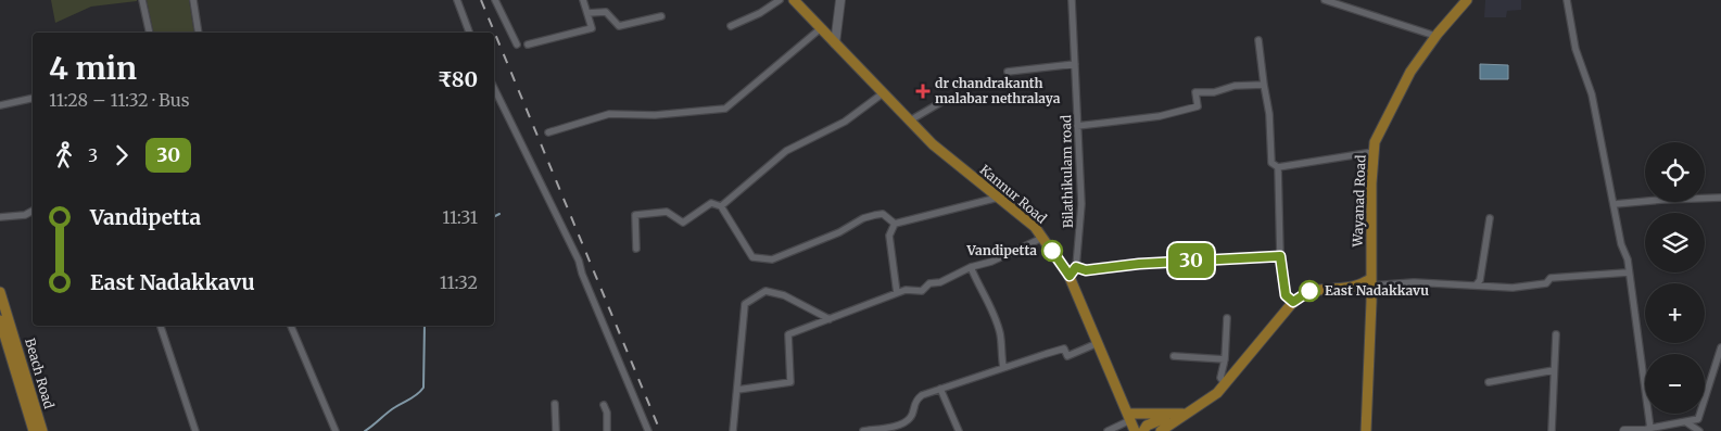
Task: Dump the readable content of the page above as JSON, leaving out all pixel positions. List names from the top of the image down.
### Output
{
  "streets": {
    "main road": ["Kannur Road", "Wayanad Road", "Beach Road"],
    "street": ["Bilathikulam road"]
  },
  "places": {
    "health": ["dr chandrakanth malabar nethralaya"],
    "other": ["Vandipetta", "East Nadakkavu"]
  },
  "lines": ["bus line 30"],
  "page": {
    "on_map": "30",
    "heading": ["4 min", "11:28 – 11:32 · Bus", "₹80"],
    "legs": ["3", "30"],
    "map_buttons": ["+", "−"],
    "list": [
      {
        "name": "Vandipetta",
        "value": "11:31"
      },
      {
        "name": "East Nadakkavu",
        "value": "11:32"
      }
    ]
  }
}
